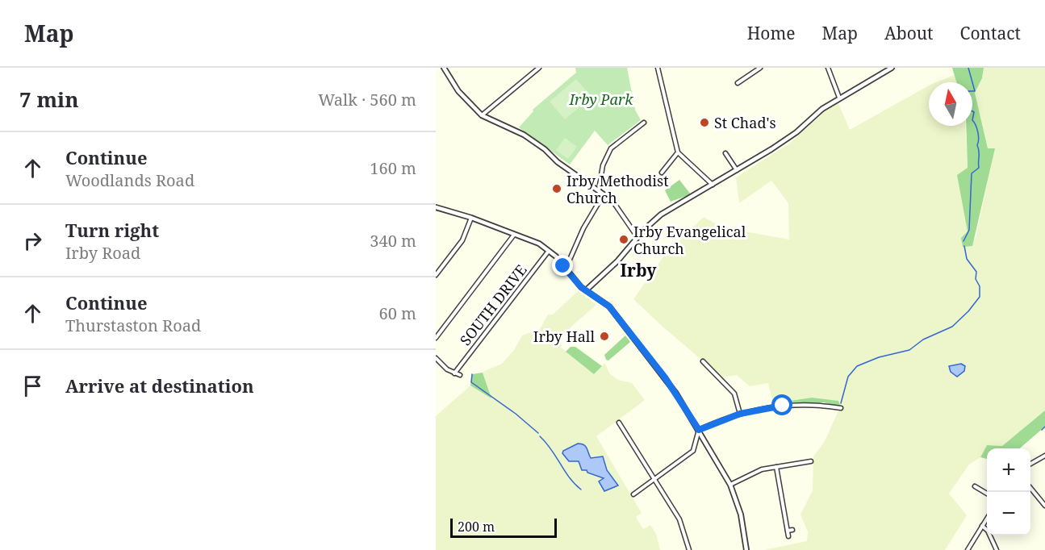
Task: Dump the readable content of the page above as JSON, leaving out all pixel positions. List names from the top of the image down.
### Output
{
  "streets": {
    "street": ["SOUTH DRIVE"]
  },
  "districts": ["Irby"],
  "parks": ["Irby Park"],
  "places": [
    "St Chad's",
    "Irby Methodist Church",
    "Irby Evangelical Church",
    "Irby Hall"
  ],
  "scale_bar": "200 m",
  "north": "top",
  "page": {
    "header": "Map",
    "nav": [
      "Home",
      "Map",
      "About",
      "Contact"
    ],
    "heading": ["7 min", "Walk · 560 m"],
    "list": [
      ["Continue", "Woodlands Road", "160 m"],
      ["Turn right", "Irby Road", "340 m"],
      ["Continue", "Thurstaston Road", "60 m"],
      "Arrive at destination"
    ],
    "map_buttons": ["+", "−"],
    "scale": "200 m"
  }
}
